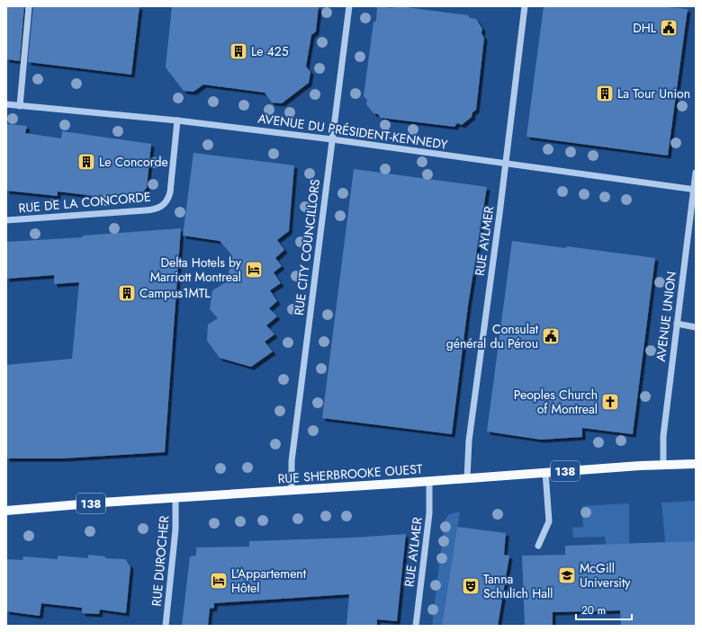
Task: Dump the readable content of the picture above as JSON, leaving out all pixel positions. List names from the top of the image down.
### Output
{
  "streets": {
    "main road": ["138", "RUE SHERBROOKE OUEST"],
    "street": [
      "AVENUE DU PRÉSIDENT-KENNEDY",
      "RUE DE LA CONCORDE",
      "RUE AYLMER",
      "RUE CITY COUNCILLORS",
      "AVENUE UNION",
      "RUE DUROCHER"
    ]
  },
  "crossings": [
    ["AVENUE DU PRÉSIDENT-KENNEDY", "RUE DE LA CONCORDE"],
    ["AVENUE DU PRÉSIDENT-KENNEDY", "RUE AYLMER"],
    ["AVENUE DU PRÉSIDENT-KENNEDY", "RUE CITY COUNCILLORS"],
    ["AVENUE DU PRÉSIDENT-KENNEDY", "AVENUE UNION"],
    ["RUE AYLMER", "RUE SHERBROOKE OUEST"],
    ["RUE CITY COUNCILLORS", "RUE SHERBROOKE OUEST"],
    ["AVENUE UNION", "RUE SHERBROOKE OUEST"],
    ["RUE SHERBROOKE OUEST", "RUE DUROCHER"]
  ],
  "places": {
    "public building": ["DHL", "Consulat général du Pérou"],
    "building": [
      "Le 425",
      "La Tour Union",
      "Le Concorde",
      "Campus1MTL"
    ],
    "hotel": ["Delta Hotels by Marriott Montreal", "L'Appartement Hôtel"],
    "church": ["Peoples Church of Montreal"],
    "school or university": ["McGill University"],
    "theatre": ["Tanna Schulich Hall"]
  },
  "scale_bar": "20 m"
}
